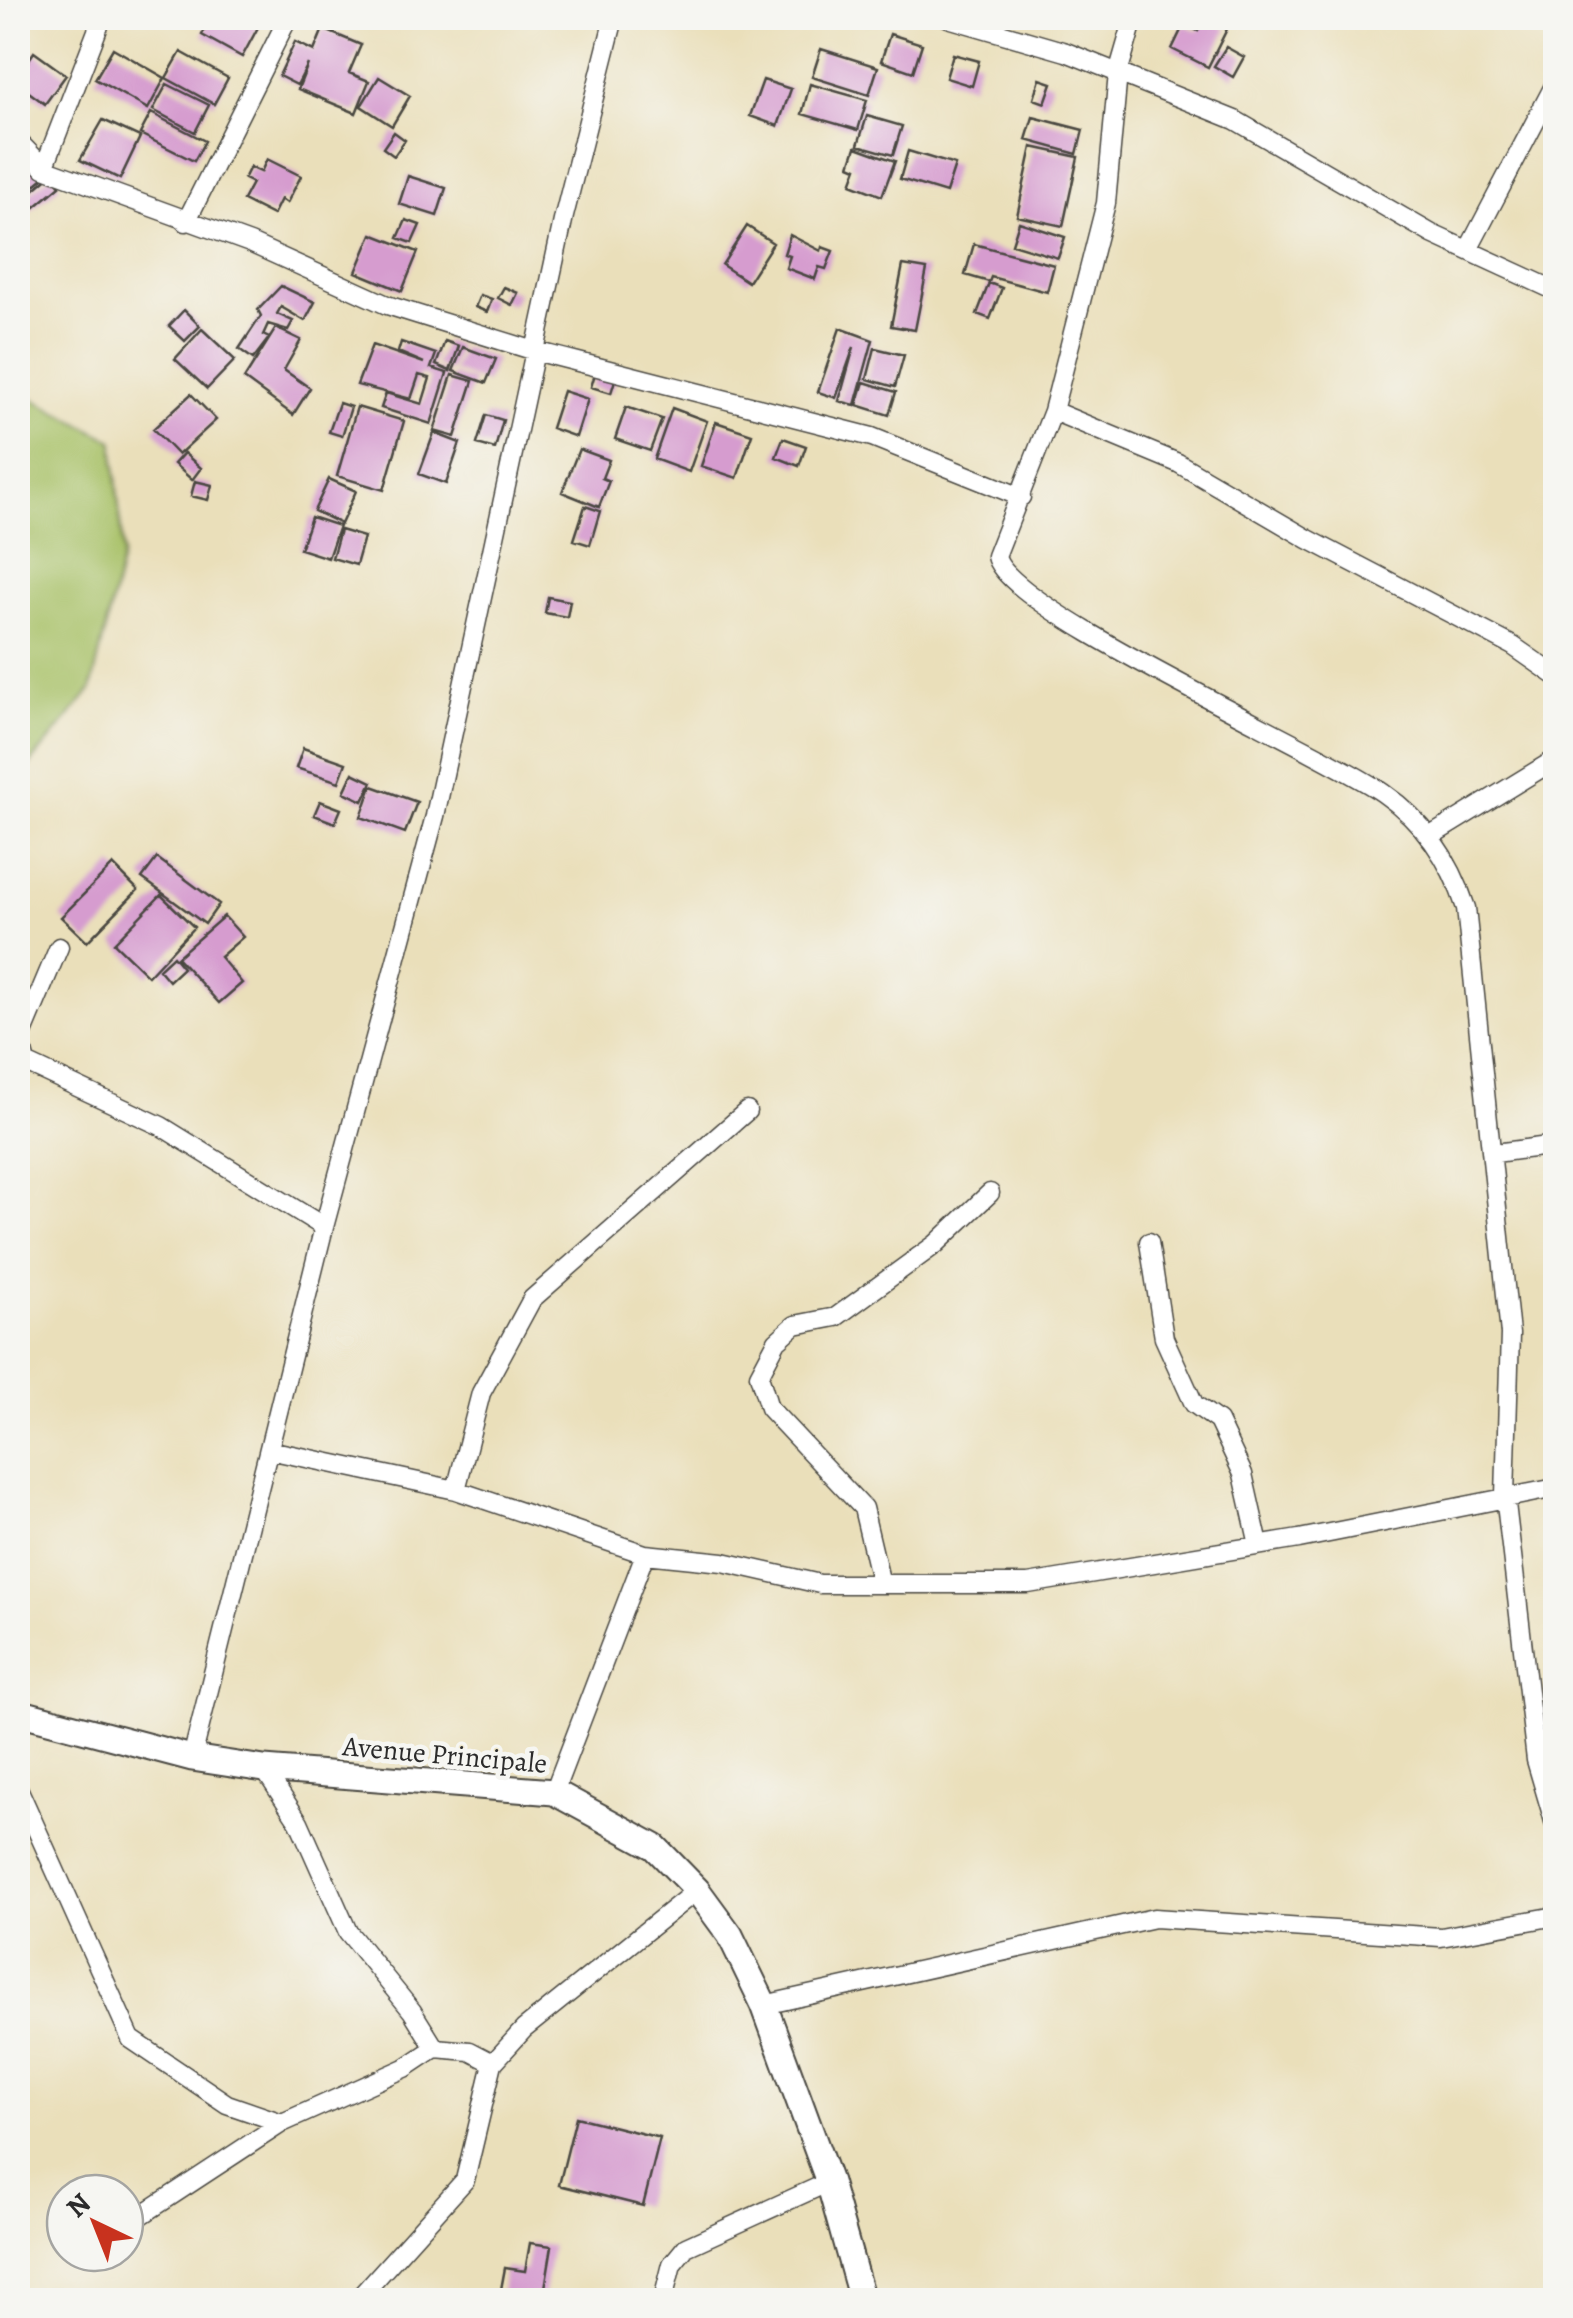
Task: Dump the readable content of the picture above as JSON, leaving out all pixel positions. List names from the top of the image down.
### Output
{
  "streets": {
    "street": ["Avenue Principale"]
  },
  "north": "top left"
}
